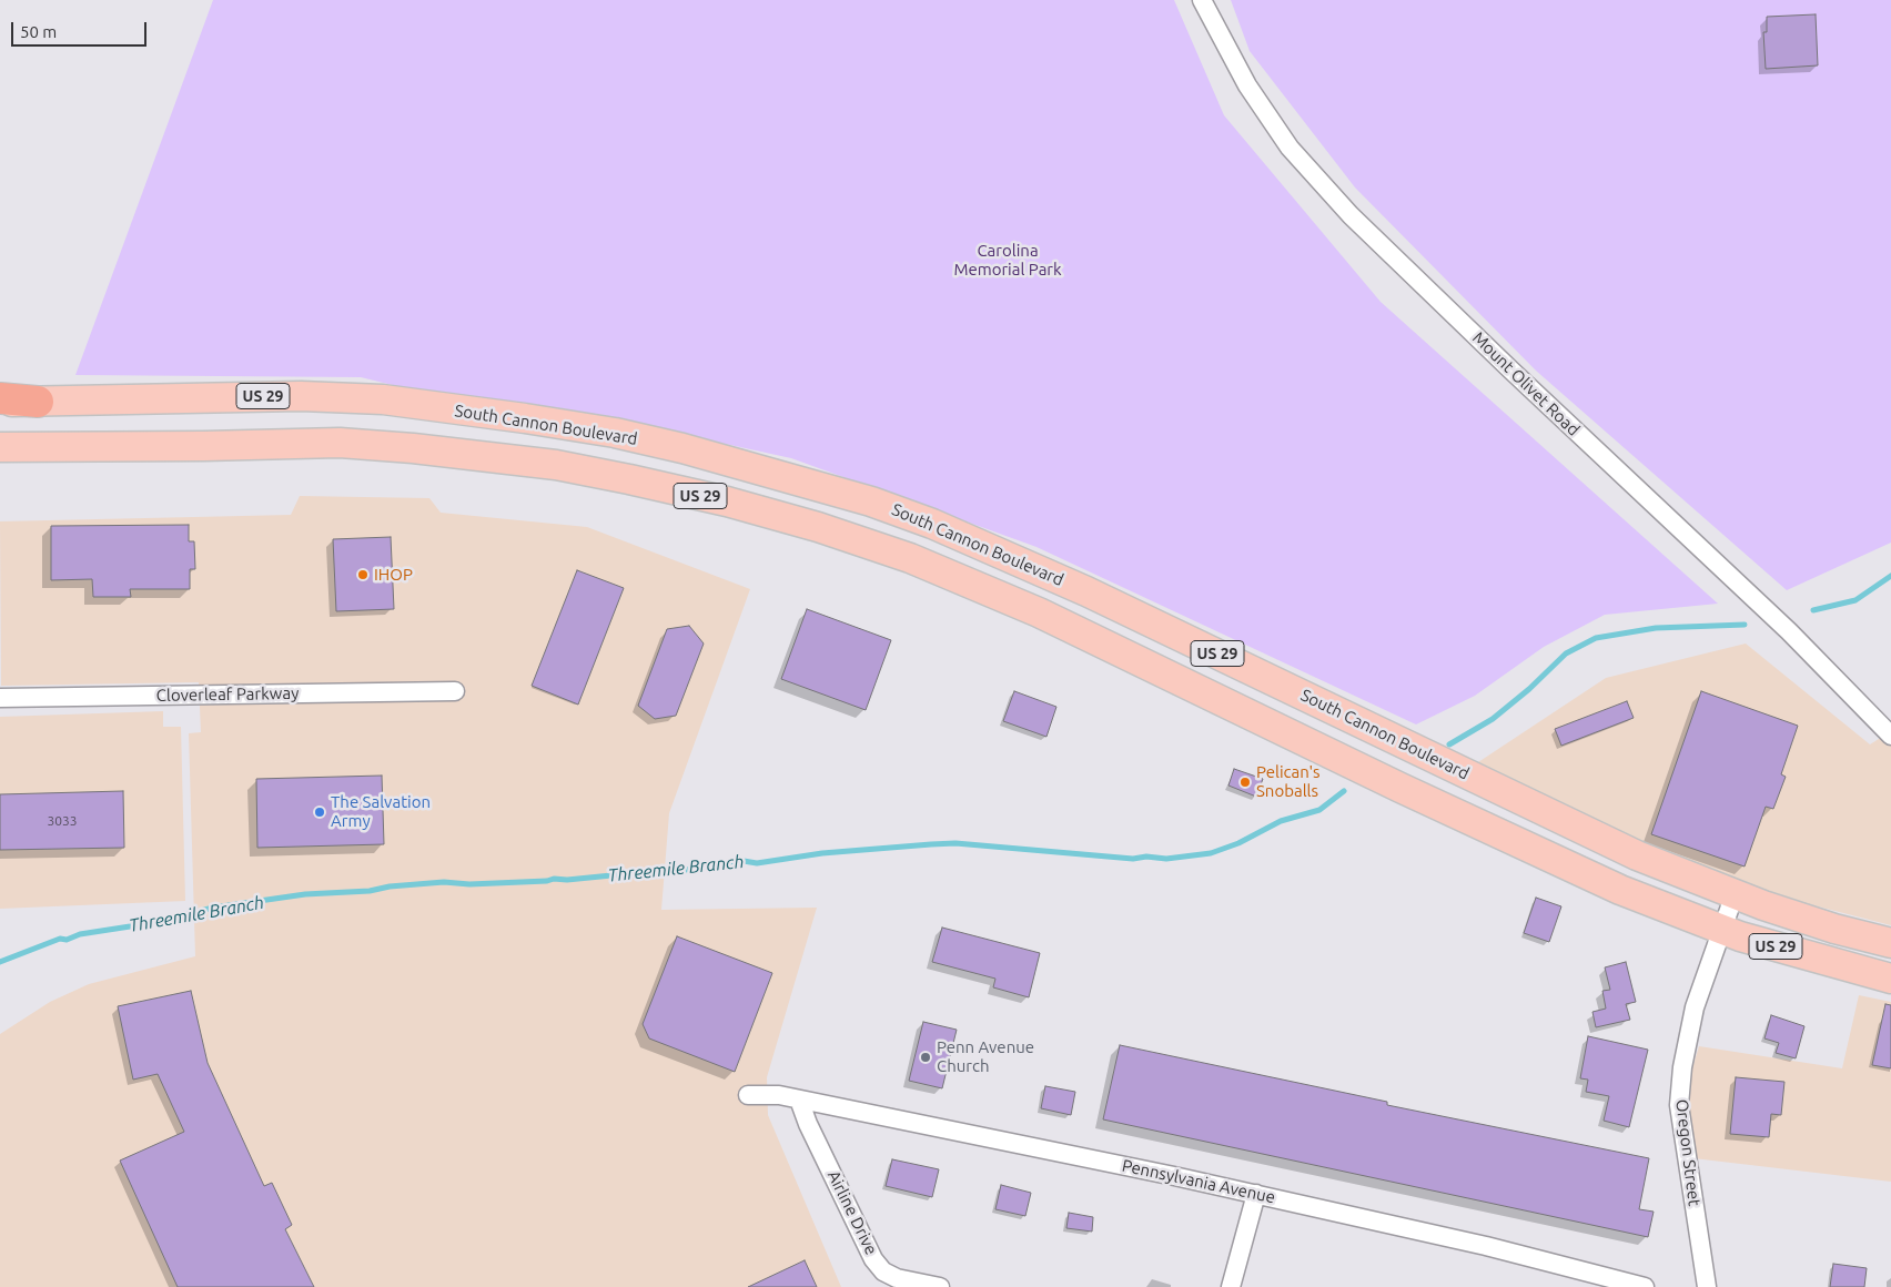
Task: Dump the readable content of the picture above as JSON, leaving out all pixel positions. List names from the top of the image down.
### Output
{
  "streets": {
    "main road": ["US 29", "South Cannon Boulevard"],
    "street": [
      "Mount Olivet Road",
      "Cloverleaf Parkway",
      "Oregon Street",
      "Pennsylvania Avenue",
      "Airline Drive"
    ]
  },
  "crossings": [
    ["US 29", "Oregon Street"],
    ["South Cannon Boulevard", "Oregon Street"],
    ["Pennsylvania Avenue", "Airline Drive"]
  ],
  "water": ["Threemile Branch"],
  "parks": ["Carolina Memorial Park"],
  "places": [
    "IHOP",
    "Pelican's Snoballs",
    "The Salvation Army",
    "Penn Avenue Church"
  ],
  "house_numbers": ["3033"],
  "scale_bar": "50 m"
}
